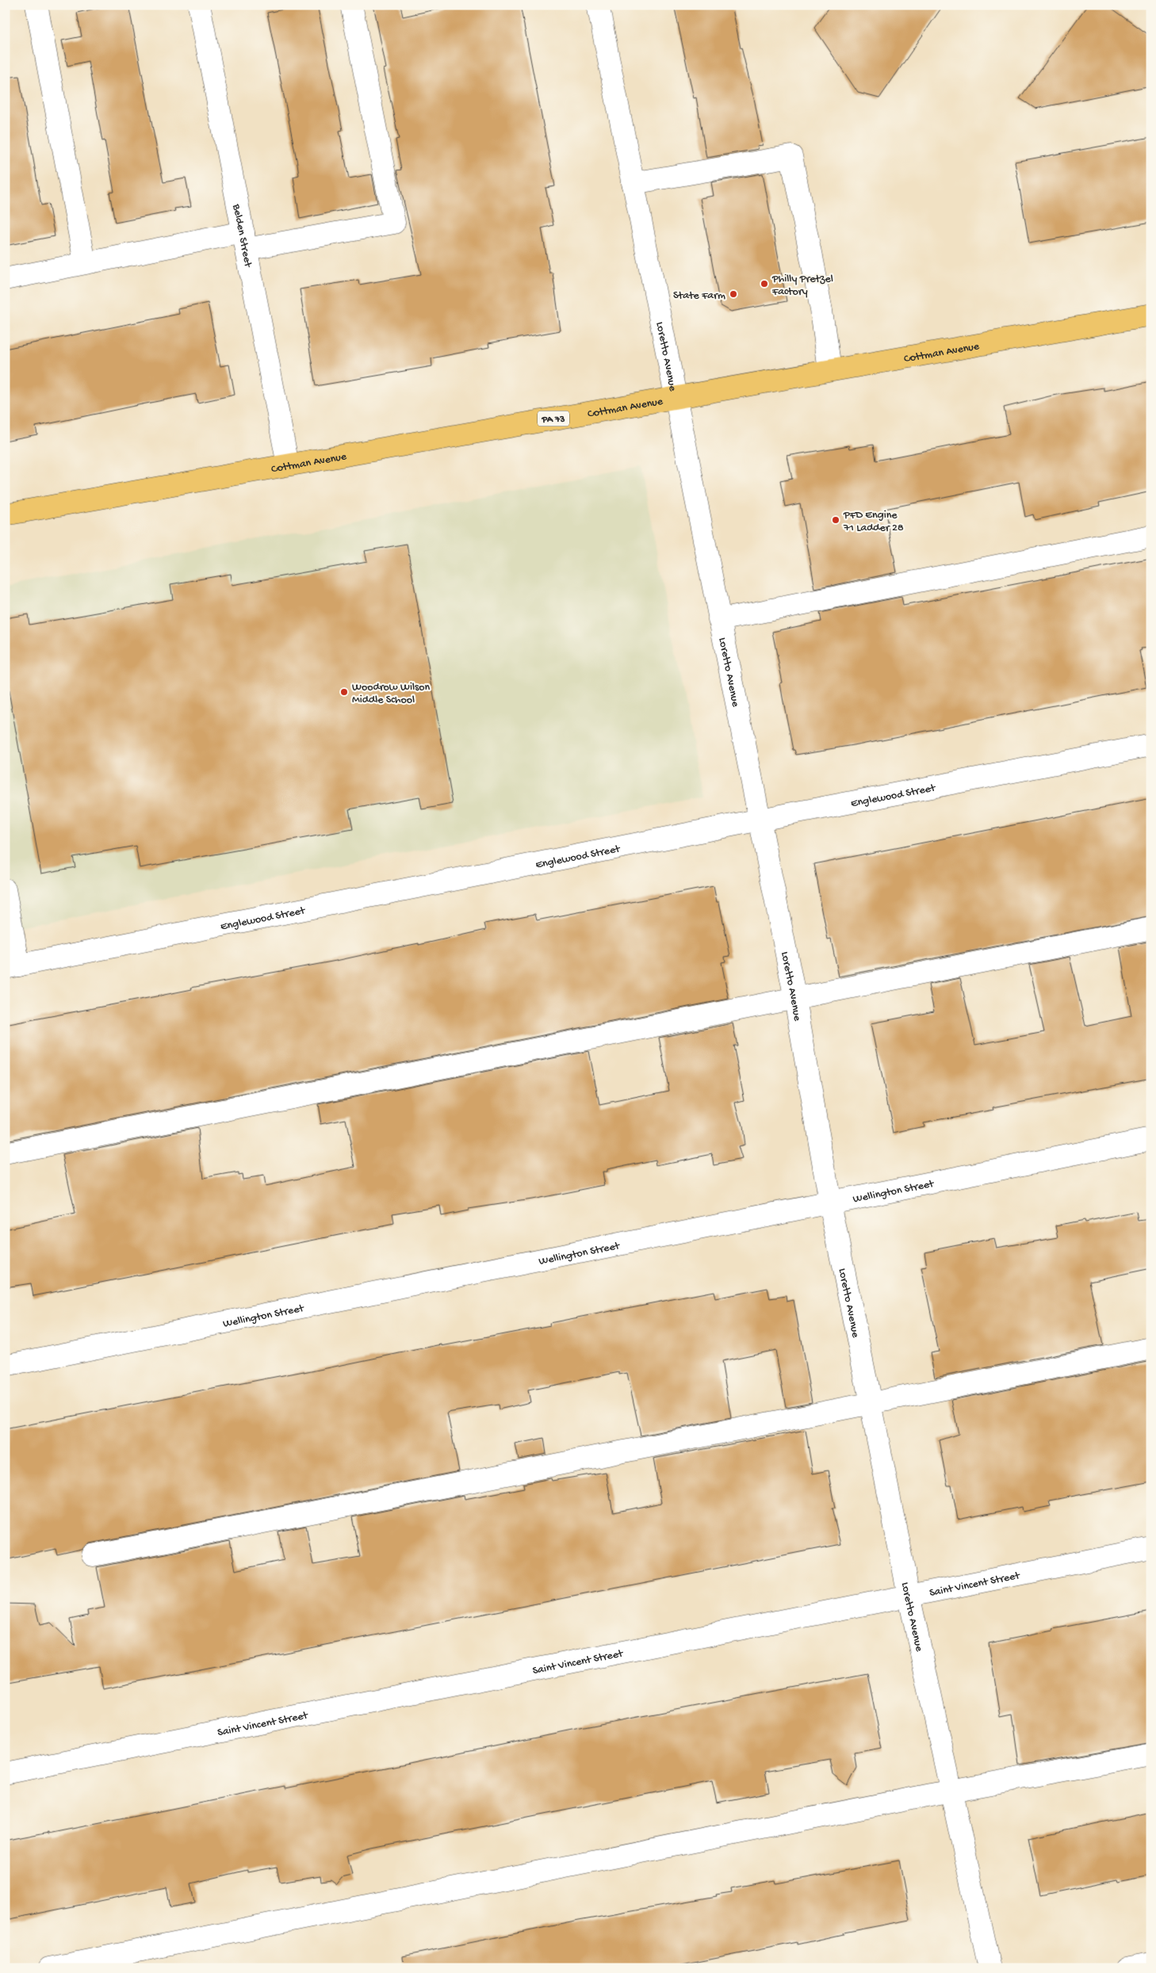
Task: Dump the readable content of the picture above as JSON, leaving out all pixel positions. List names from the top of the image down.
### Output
{
  "streets": {
    "main road": ["Cottman Avenue", "PA 73"],
    "street": [
      "Belden Street",
      "Loretto Avenue",
      "Englewood Street",
      "Wellington Street",
      "Saint Vincent Street"
    ]
  },
  "crossings": [
    ["Belden Street", "Cottman Avenue"],
    ["Cottman Avenue", "Loretto Avenue"],
    ["Loretto Avenue", "Englewood Street"],
    ["Loretto Avenue", "Wellington Street"],
    ["Loretto Avenue", "Saint Vincent Street"]
  ],
  "places": [
    "Philly Pretzel Factory",
    "State Farm",
    "PFD Engine 71 Ladder 28",
    "Woodrow Wilson Middle School"
  ]
}
